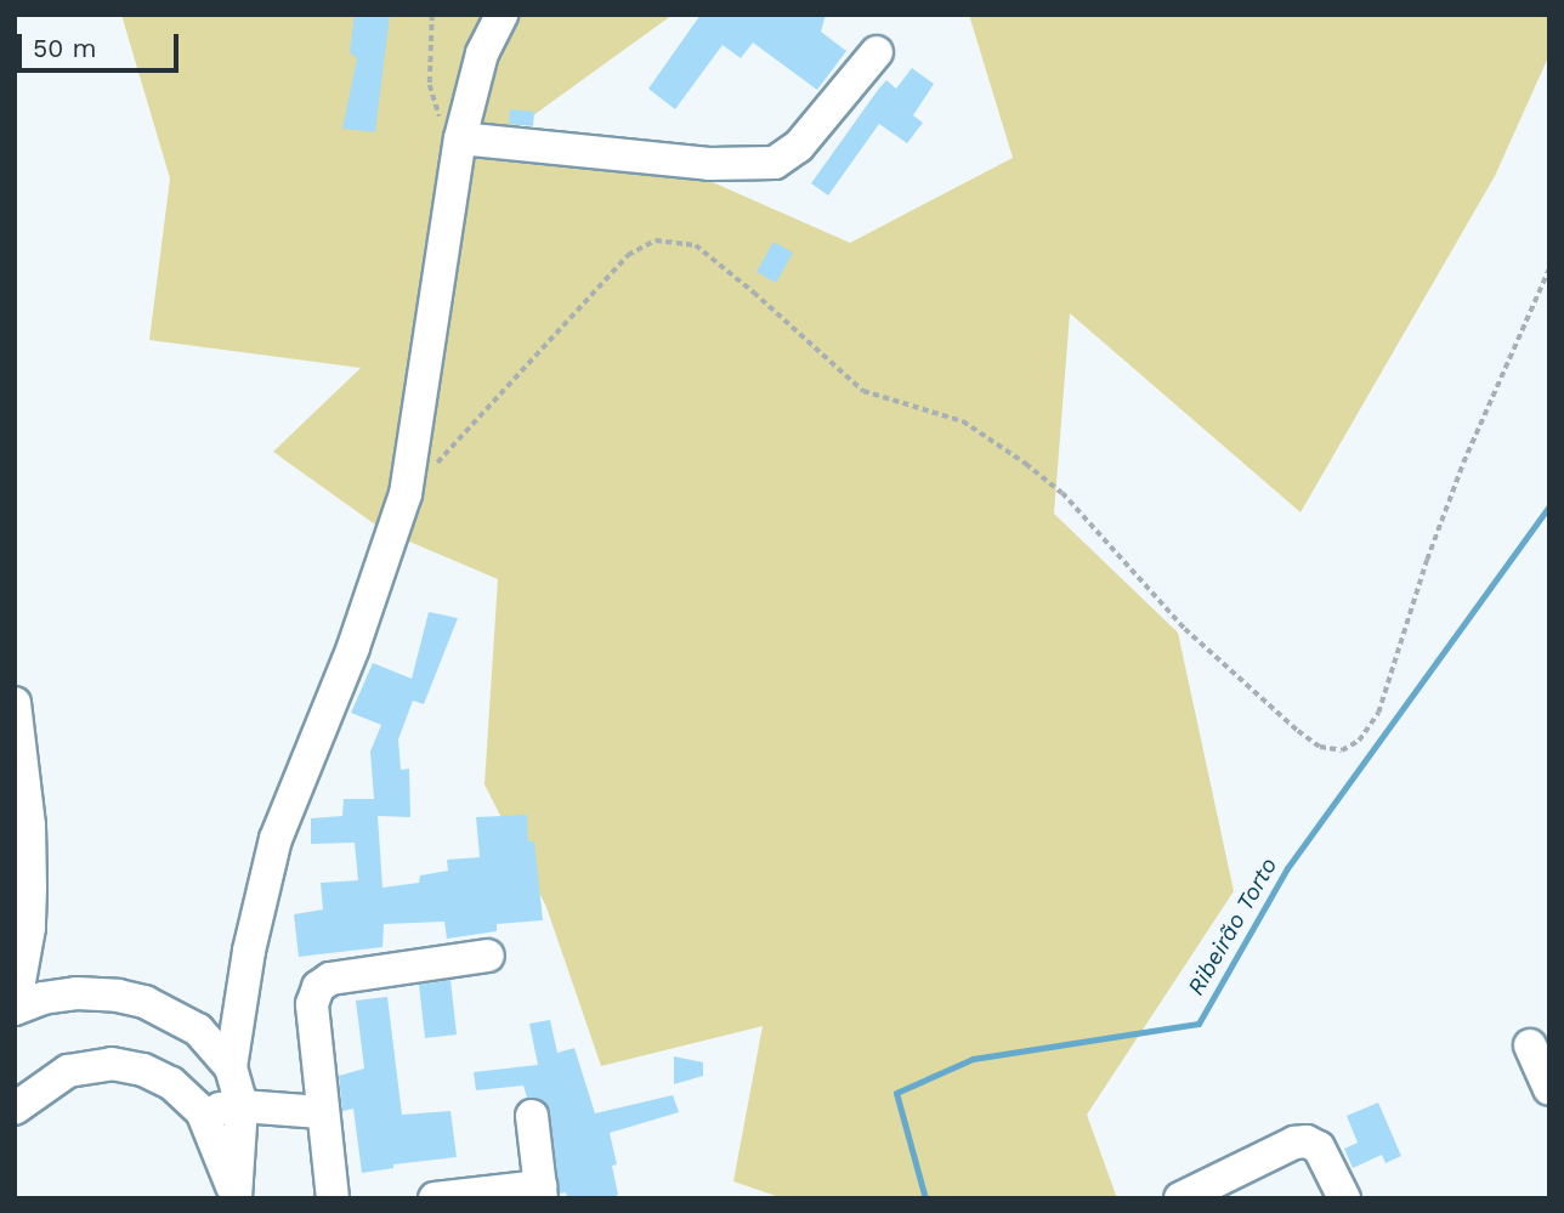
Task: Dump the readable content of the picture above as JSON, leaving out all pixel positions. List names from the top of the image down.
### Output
{
  "water": ["Ribeirão Torto"],
  "scale_bar": "50 m"
}
